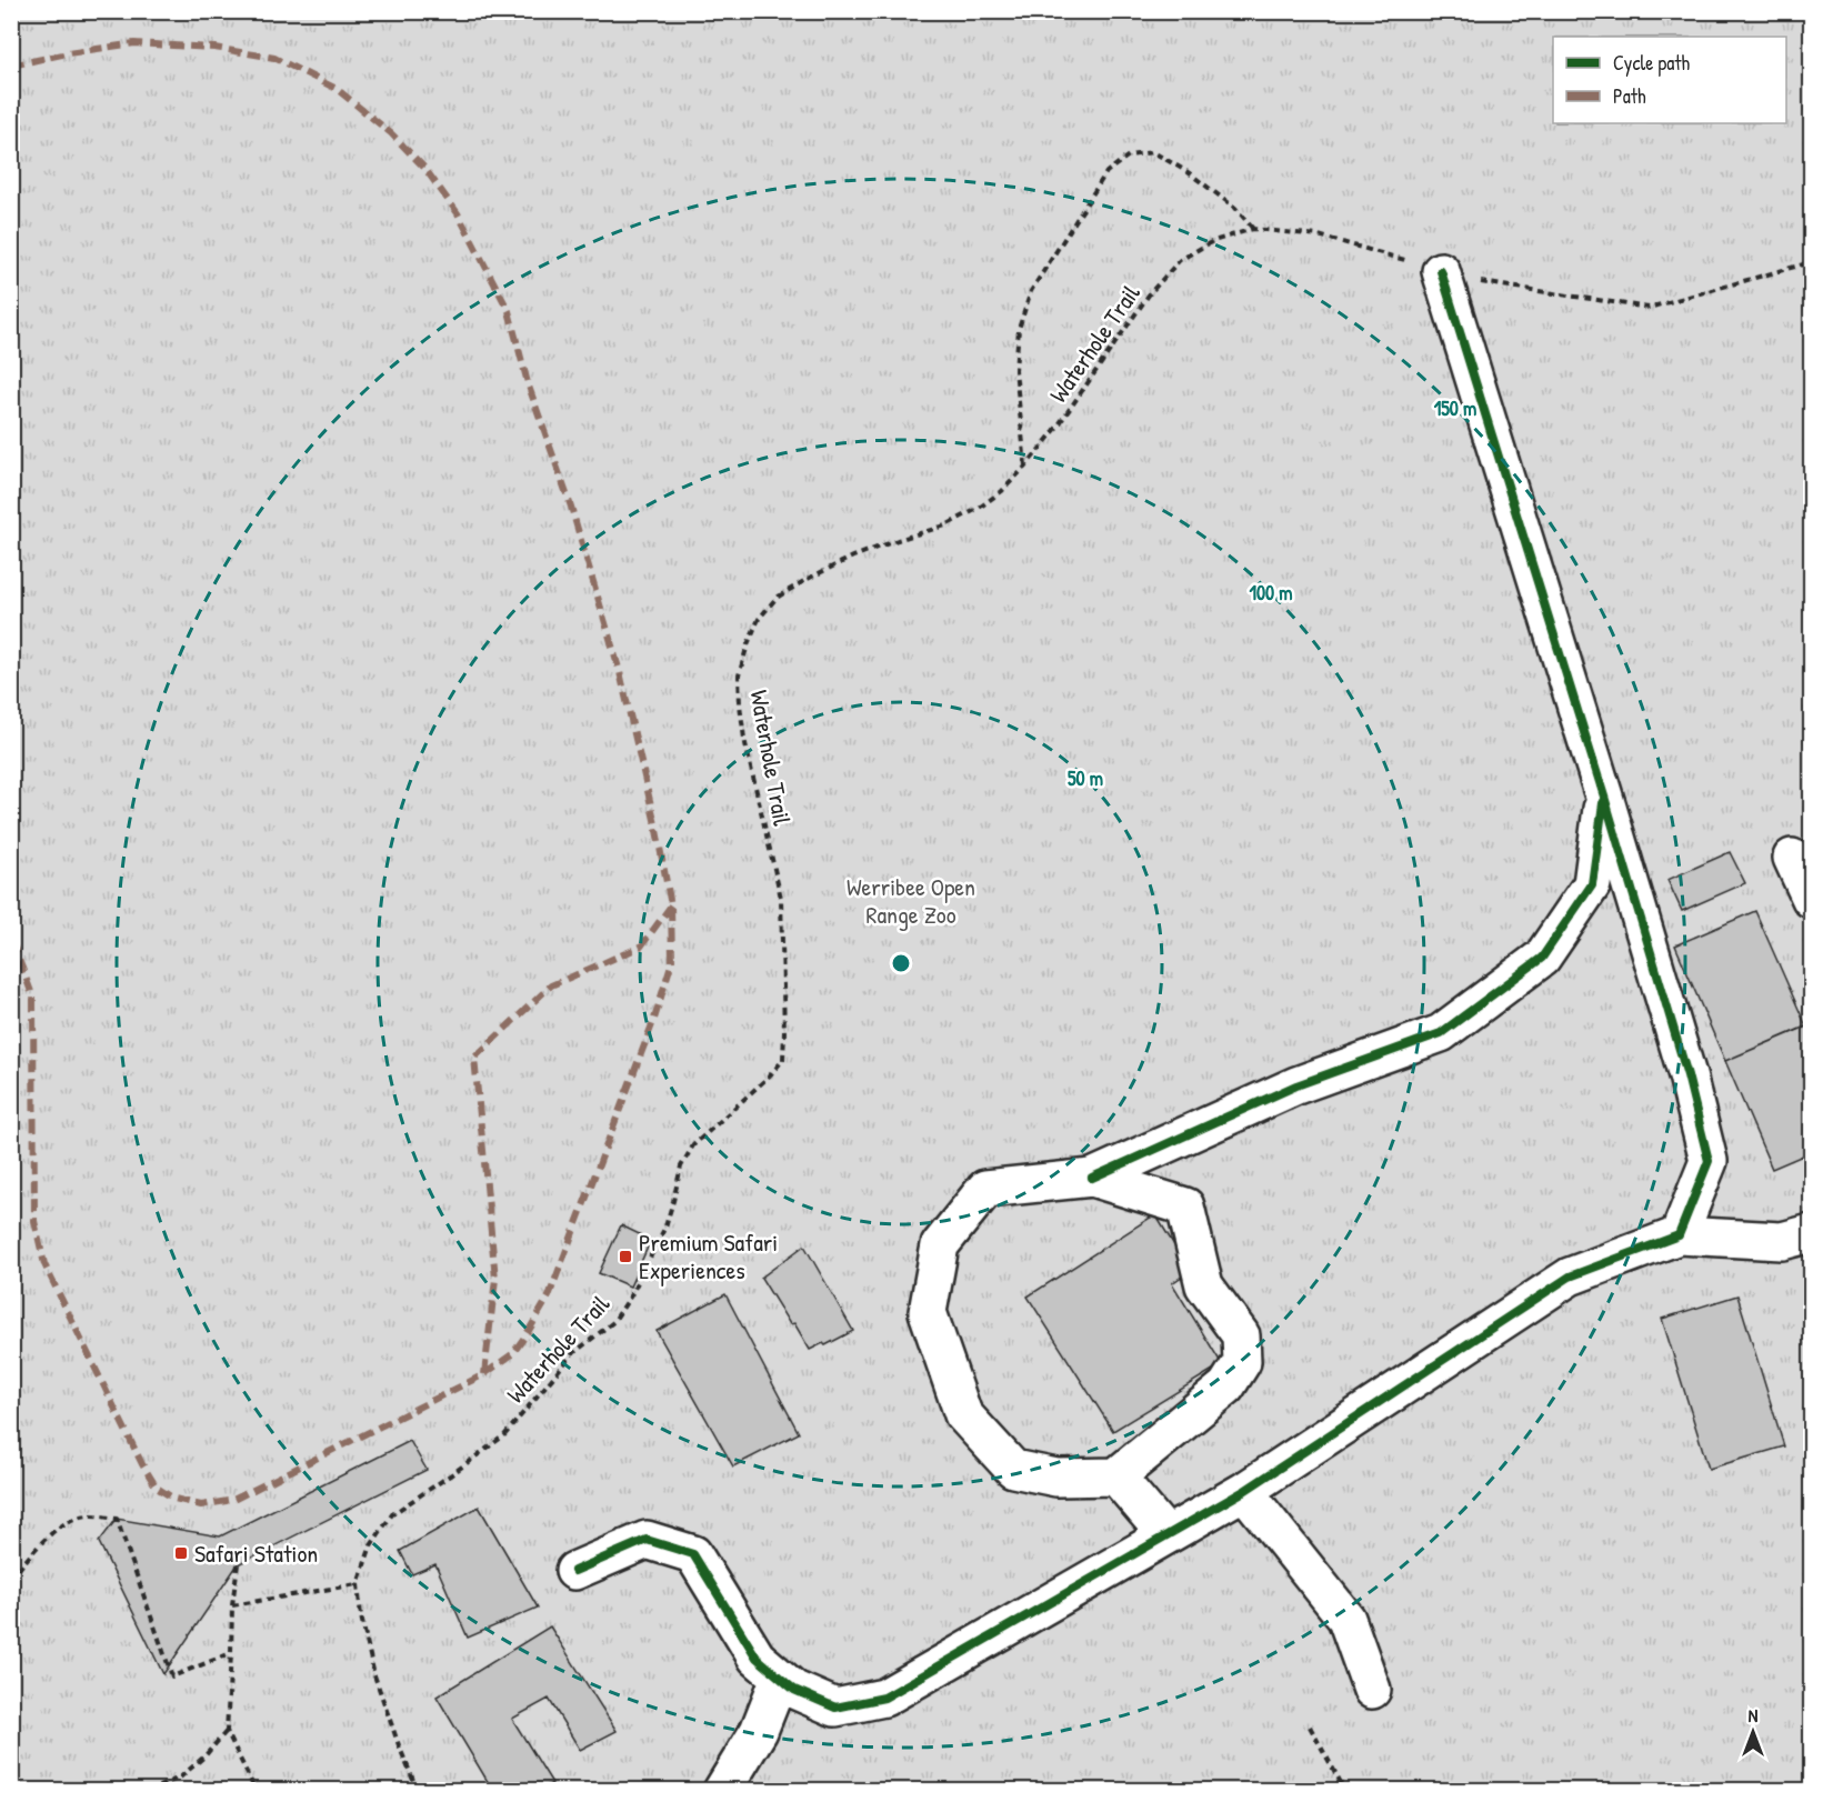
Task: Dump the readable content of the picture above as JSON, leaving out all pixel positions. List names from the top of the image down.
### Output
{
  "streets": {
    "path": ["Waterhole Trail"]
  },
  "parks": ["Werribee Open Range Zoo"],
  "places": {
    "transit": ["Premium Safari Experiences", "Safari Station"]
  },
  "legend": ["Cycle path", "Path"],
  "north": "top",
  "rings": ["150 m", "100 m", "50 m"]
}
